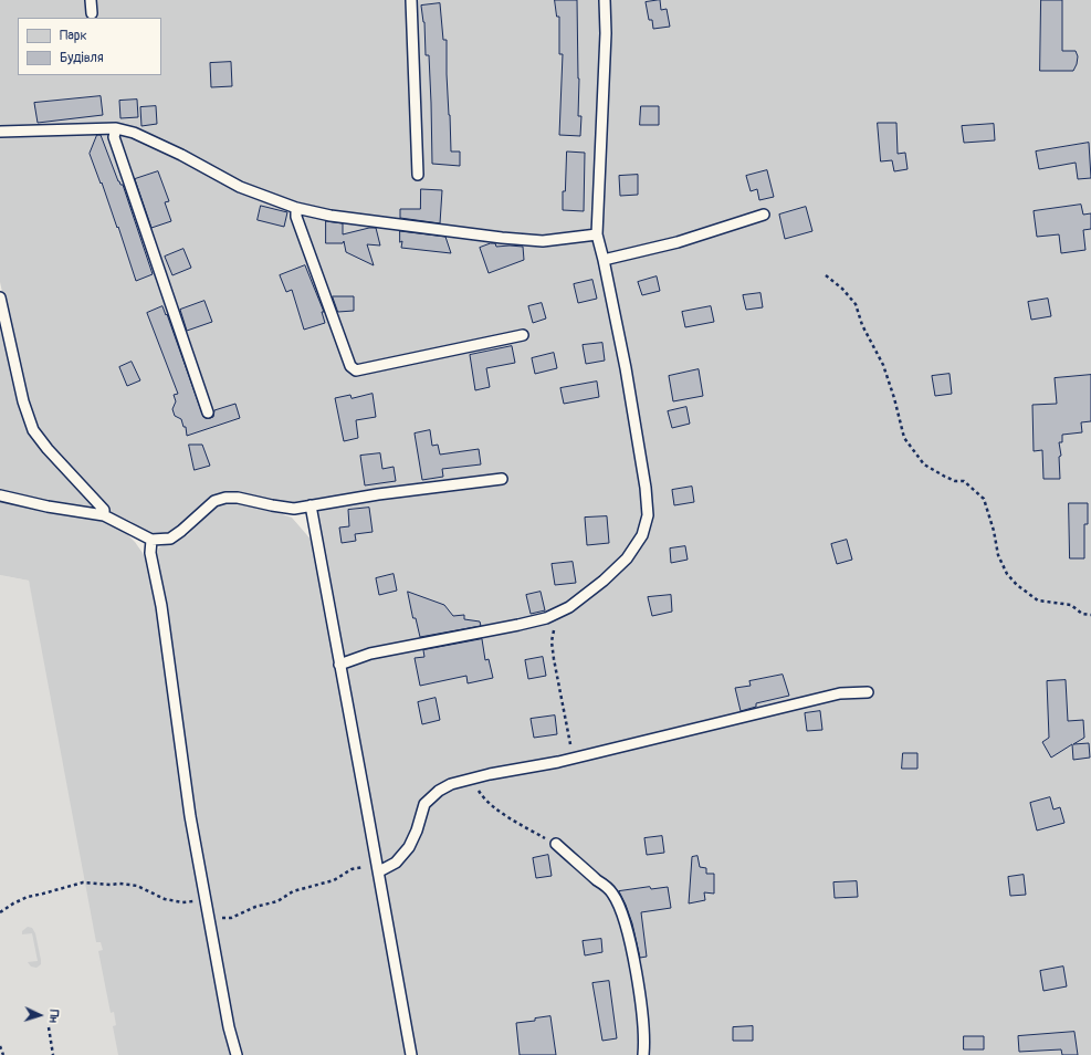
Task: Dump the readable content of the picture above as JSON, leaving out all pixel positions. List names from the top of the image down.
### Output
{
  "legend": ["Парк", "Будівля"],
  "north": "right"
}
